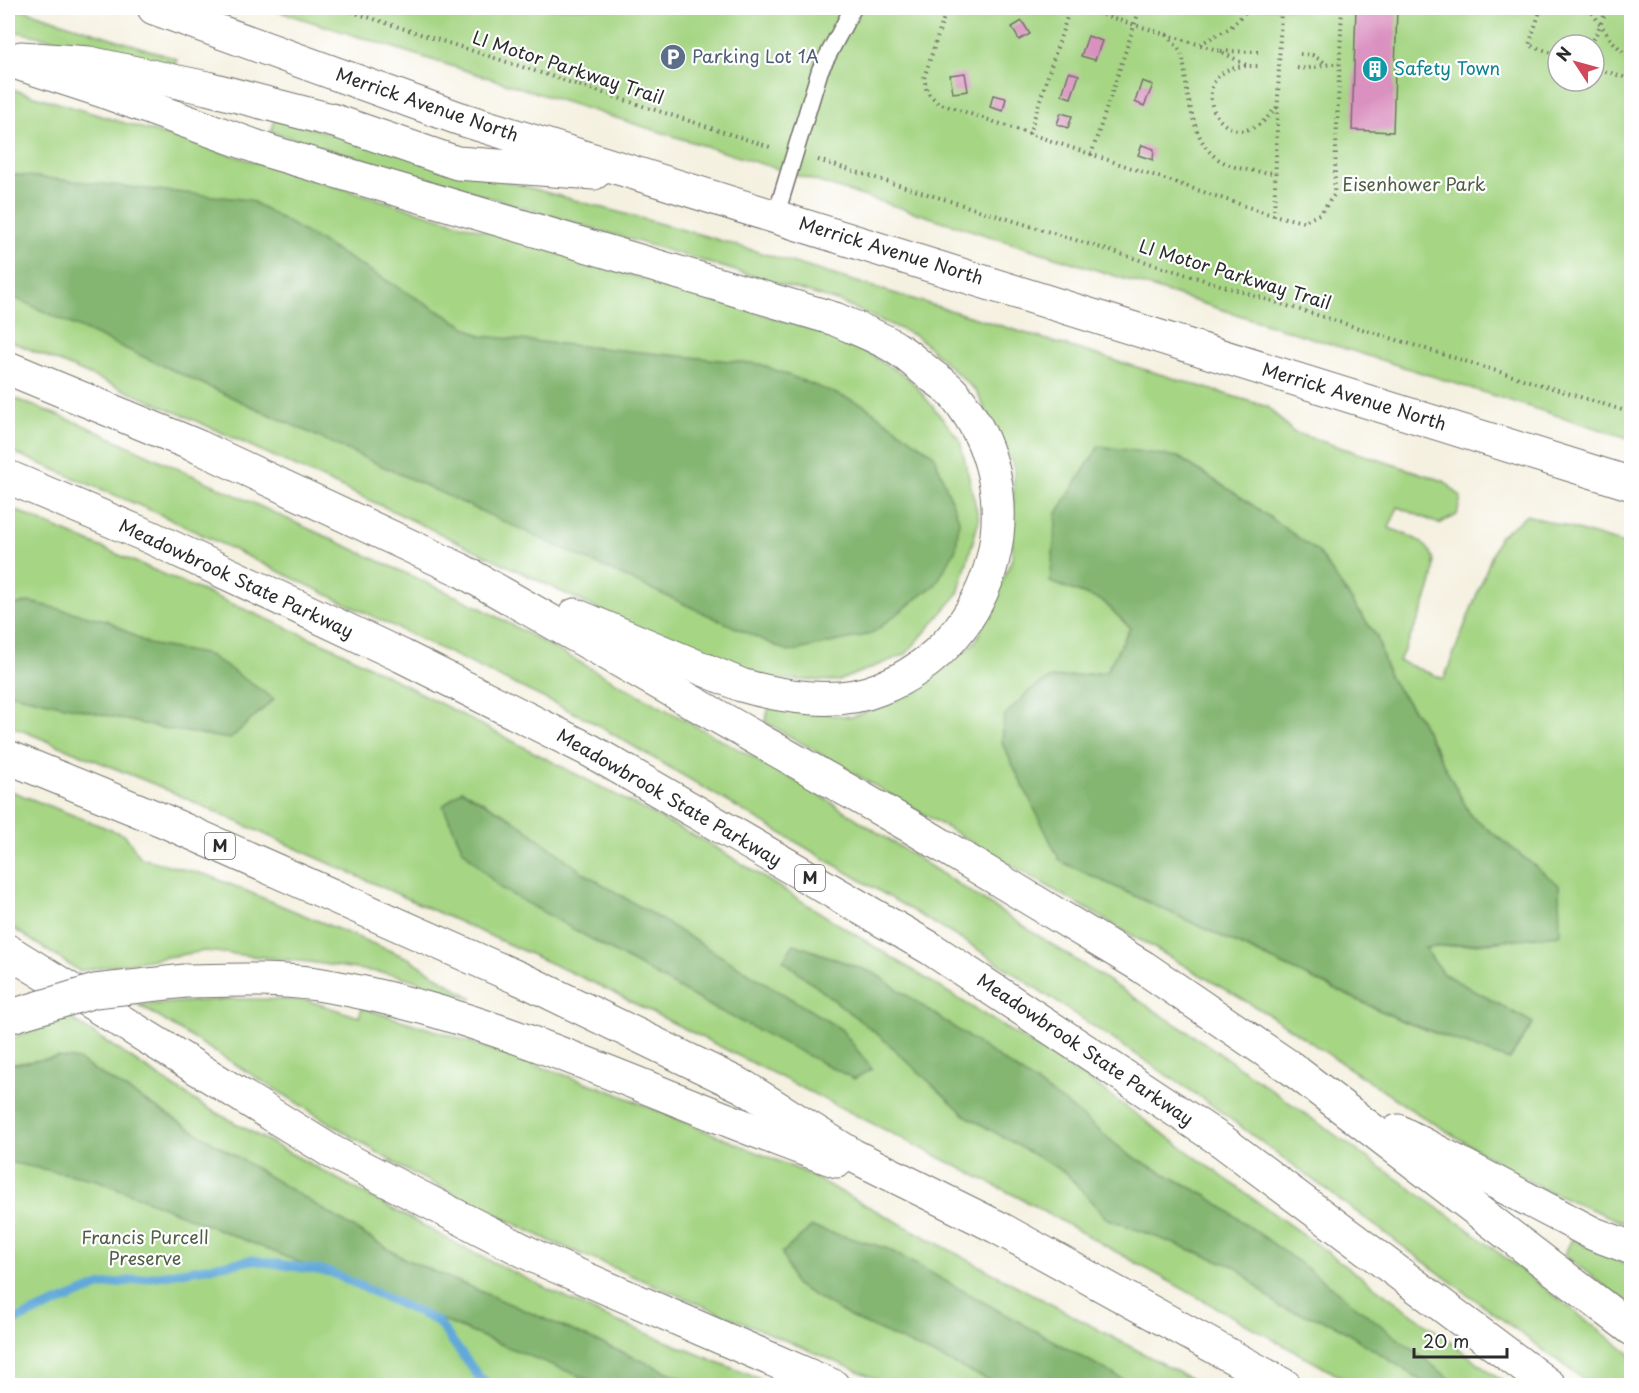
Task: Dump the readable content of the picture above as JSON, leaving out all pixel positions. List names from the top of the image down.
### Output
{
  "streets": {
    "main road": ["Merrick Avenue North", "Meadowbrook State Parkway", "M"],
    "path": ["LI Motor Parkway Trail"]
  },
  "parks": ["Eisenhower Park", "Francis Purcell Preserve"],
  "places": {
    "parking": ["Parking Lot 1A"],
    "building": ["Safety Town"]
  },
  "scale_bar": "20 m",
  "north": "top left"
}
